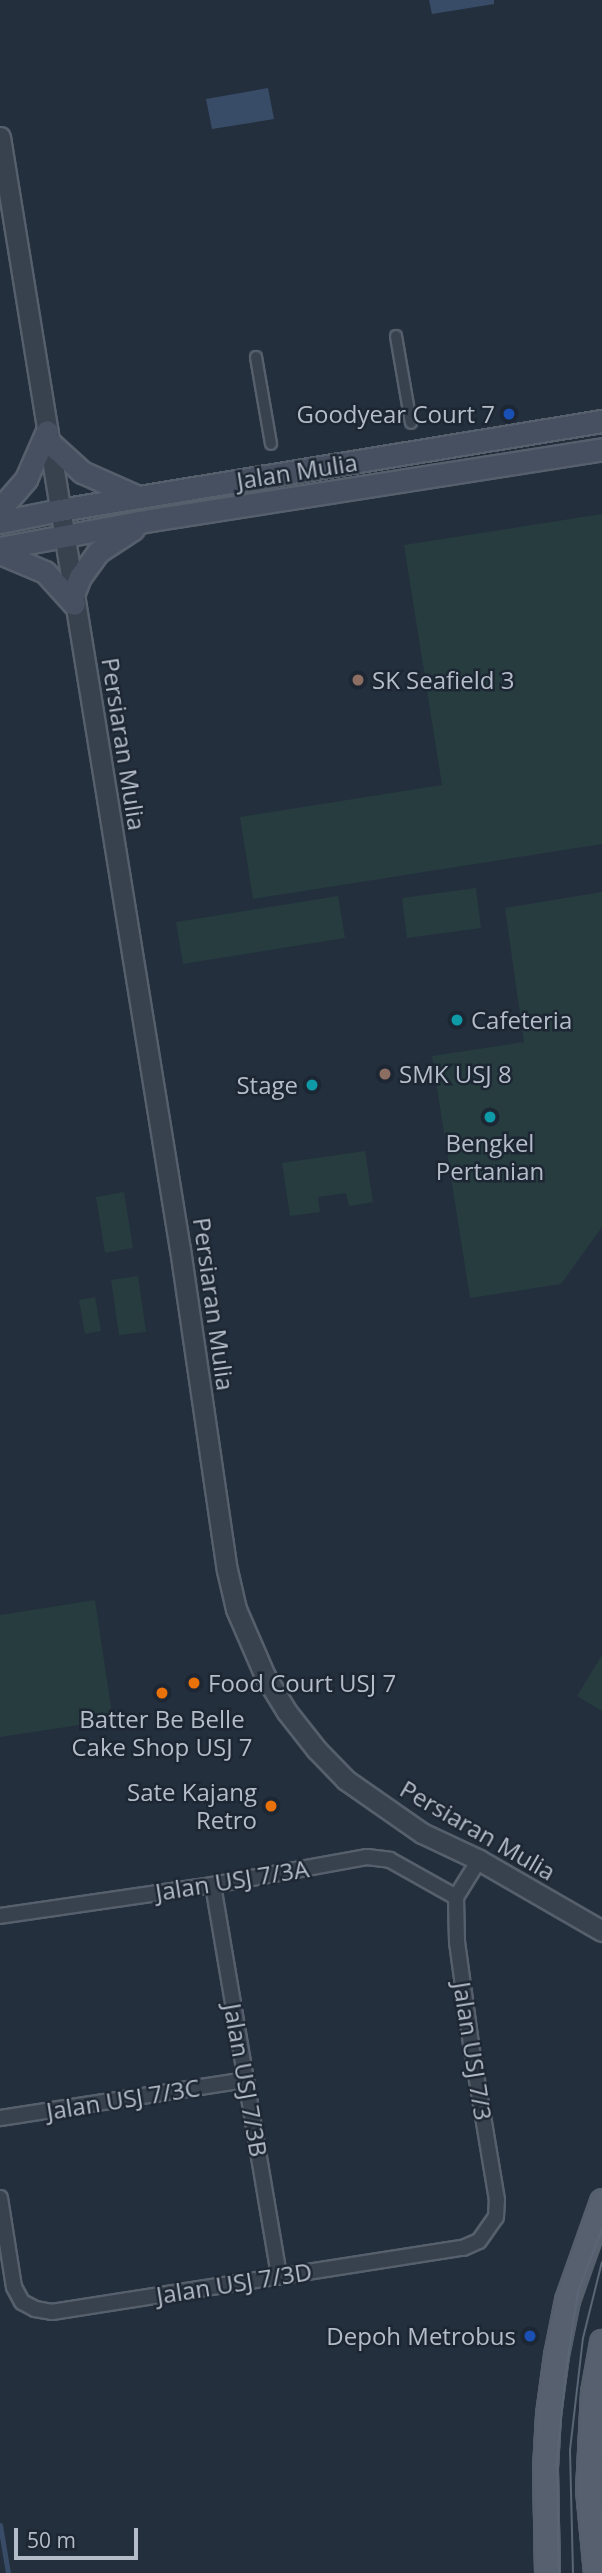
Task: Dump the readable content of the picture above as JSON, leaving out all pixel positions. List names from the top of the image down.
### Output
{
  "streets": {
    "main road": ["Jalan Mulia"],
    "street": [
      "Persiaran Mulia",
      "Jalan USJ 7/3A",
      "Jalan USJ 7/3",
      "Jalan USJ 7/3B",
      "Jalan USJ 7/3C",
      "Jalan USJ 7/3D"
    ]
  },
  "crossings": [
    ["Jalan Mulia", "Persiaran Mulia"],
    ["Jalan USJ 7/3A", "Jalan USJ 7/3"],
    ["Jalan USJ 7/3A", "Jalan USJ 7/3B"],
    ["Jalan USJ 7/3", "Jalan USJ 7/3D"],
    ["Jalan USJ 7/3B", "Jalan USJ 7/3C"],
    ["Jalan USJ 7/3B", "Jalan USJ 7/3D"]
  ],
  "places": [
    "Goodyear Court 7",
    "SK Seafield 3",
    "Cafeteria",
    "SMK USJ 8",
    "Stage",
    "Bengkel Pertanian",
    "Food Court USJ 7",
    "Batter Be Belle Cake Shop USJ 7",
    "Sate Kajang Retro",
    "Depoh Metrobus"
  ],
  "scale_bar": "50 m"
}
